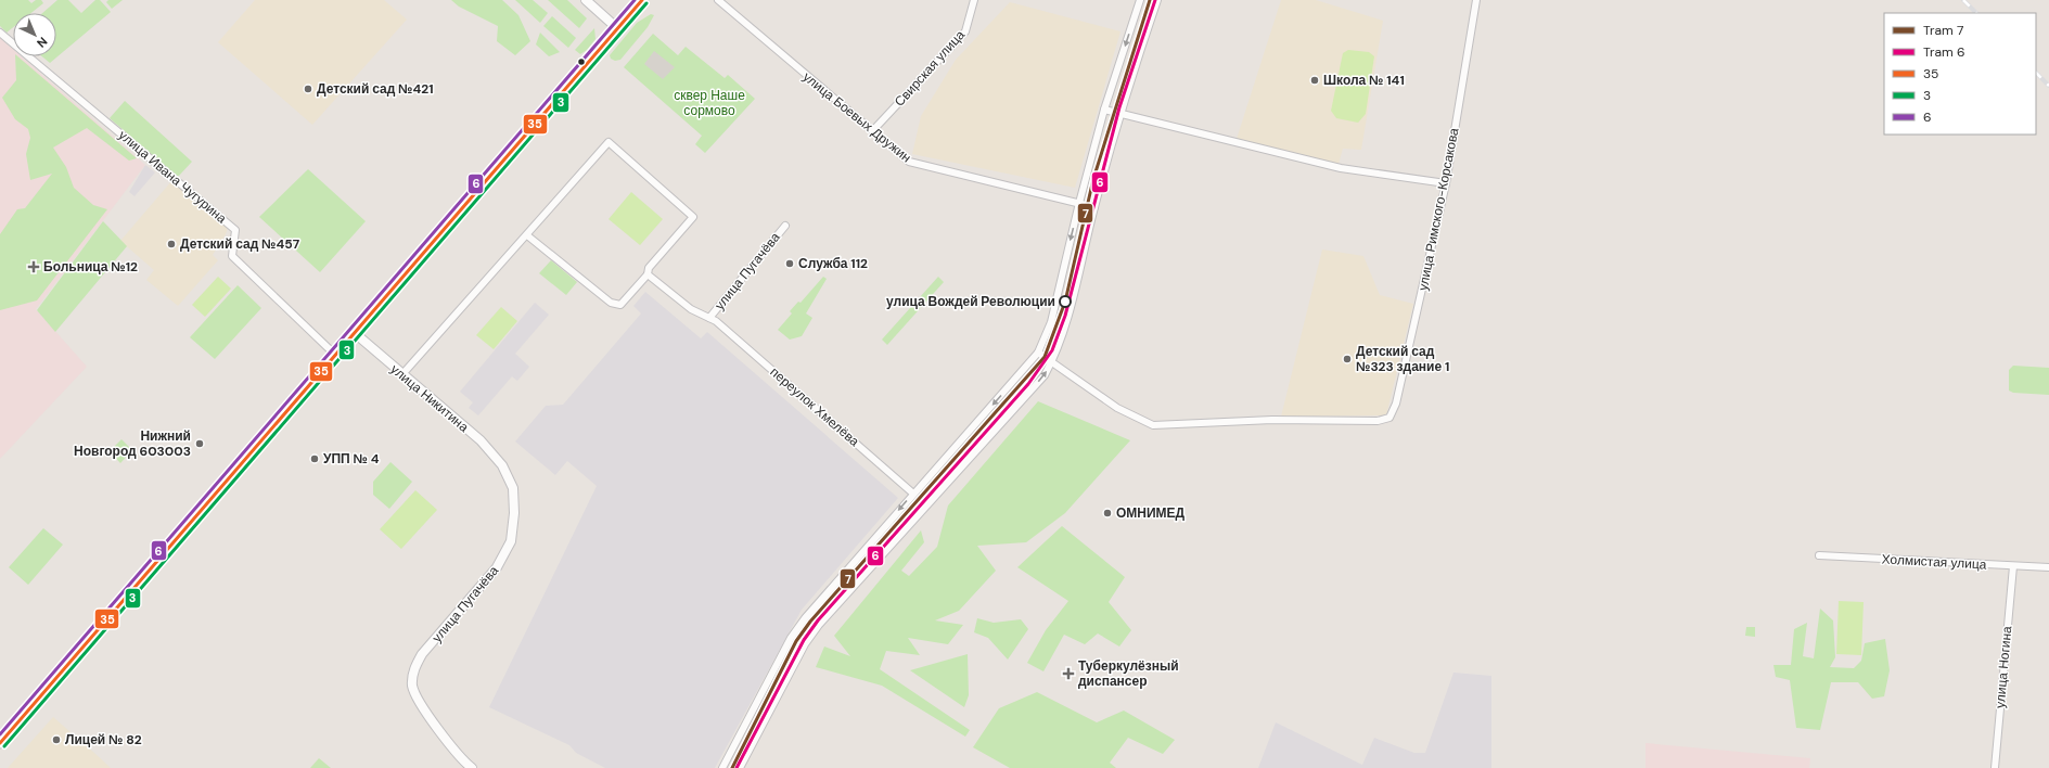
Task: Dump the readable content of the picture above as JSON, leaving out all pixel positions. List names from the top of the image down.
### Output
{
  "streets": {
    "street": [
      "Свирская улица",
      "улица Боевых Дружин",
      "улица Ивана Чугурина",
      "улица Римского-Корсакова",
      "улица Пугачёва",
      "улица Никитина",
      "переулок Хмелёва",
      "Холмистая улица",
      "улица Ногина"
    ]
  },
  "crossings": [
    ["Свирская улица", "улица Боевых Дружин"],
    ["улица Пугачёва", "улица Никитина"],
    ["улица Пугачёва", "переулок Хмелёва"],
    ["Холмистая улица", "улица Ногина"]
  ],
  "parks": ["сквер Наше сормово"],
  "places": {
    "other": [
      "Школа № 141",
      "Детский сад №421",
      "Детский сад №457",
      "Служба 112",
      "улица Вождей Революции",
      "Детский сад №323 здание 1",
      "Нижний Новгород 603003",
      "УПП № 4",
      "ОМНИМЕД",
      "Лицей № 82"
    ],
    "health": ["Больница №12", "Туберкулёзный диспансер"]
  },
  "lines": [
    "tram line 7",
    "tram line 6",
    "transit line 35",
    "transit line 6",
    "transit line 3"
  ],
  "legend": [
    "Tram 7",
    "Tram 6",
    "35",
    "3",
    "6"
  ],
  "north": "bottom right"
}
